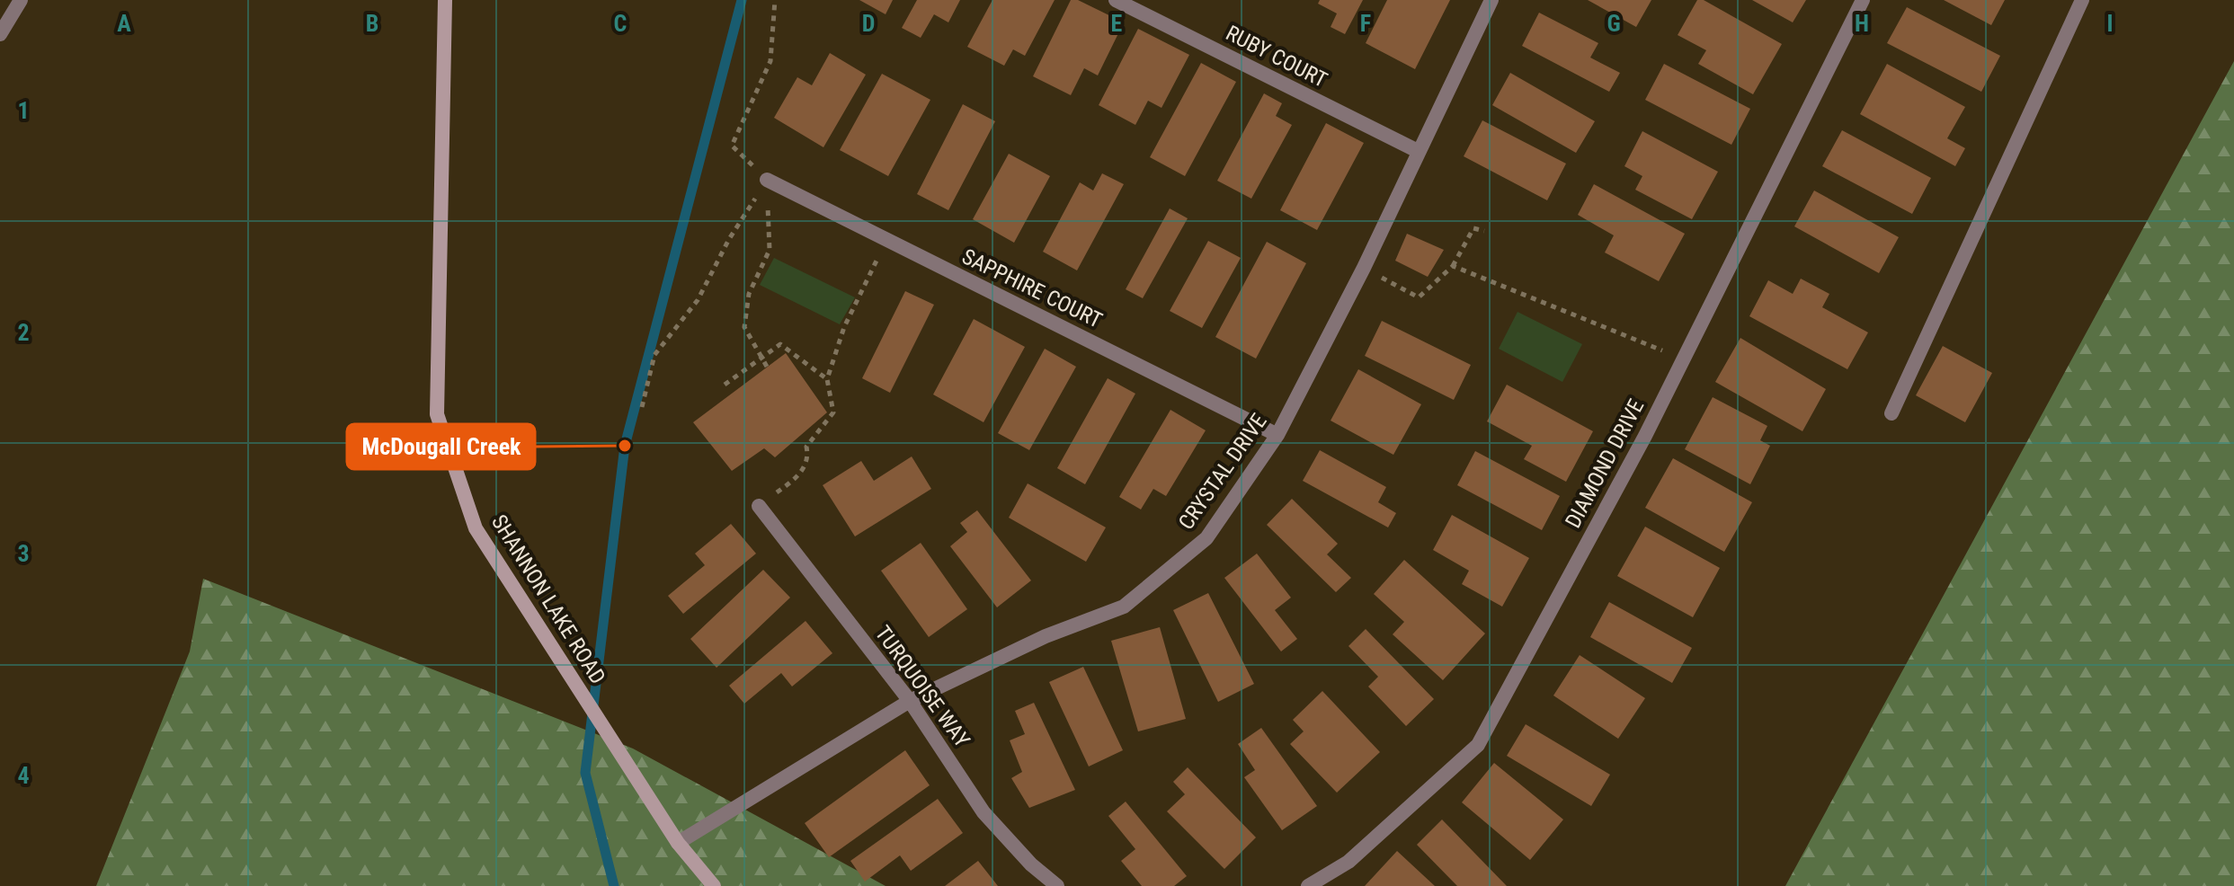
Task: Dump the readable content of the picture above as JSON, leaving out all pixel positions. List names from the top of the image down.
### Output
{
  "streets": {
    "main road": ["SHANNON LAKE ROAD"],
    "street": [
      "RUBY COURT",
      "SAPPHIRE COURT",
      "DIAMOND DRIVE",
      "CRYSTAL DRIVE",
      "TURQUOISE WAY"
    ]
  },
  "crossings": [
    ["RUBY COURT", "CRYSTAL DRIVE"],
    ["SAPPHIRE COURT", "CRYSTAL DRIVE"],
    ["CRYSTAL DRIVE", "SHANNON LAKE ROAD"],
    ["CRYSTAL DRIVE", "TURQUOISE WAY"]
  ],
  "places": ["McDougall Creek"],
  "grid": {
    "columns": [
      "A",
      "B",
      "C",
      "D",
      "E",
      "F",
      "G",
      "H",
      "I"
    ],
    "rows": [
      "1",
      "2",
      "3",
      "4"
    ]
  }
}
